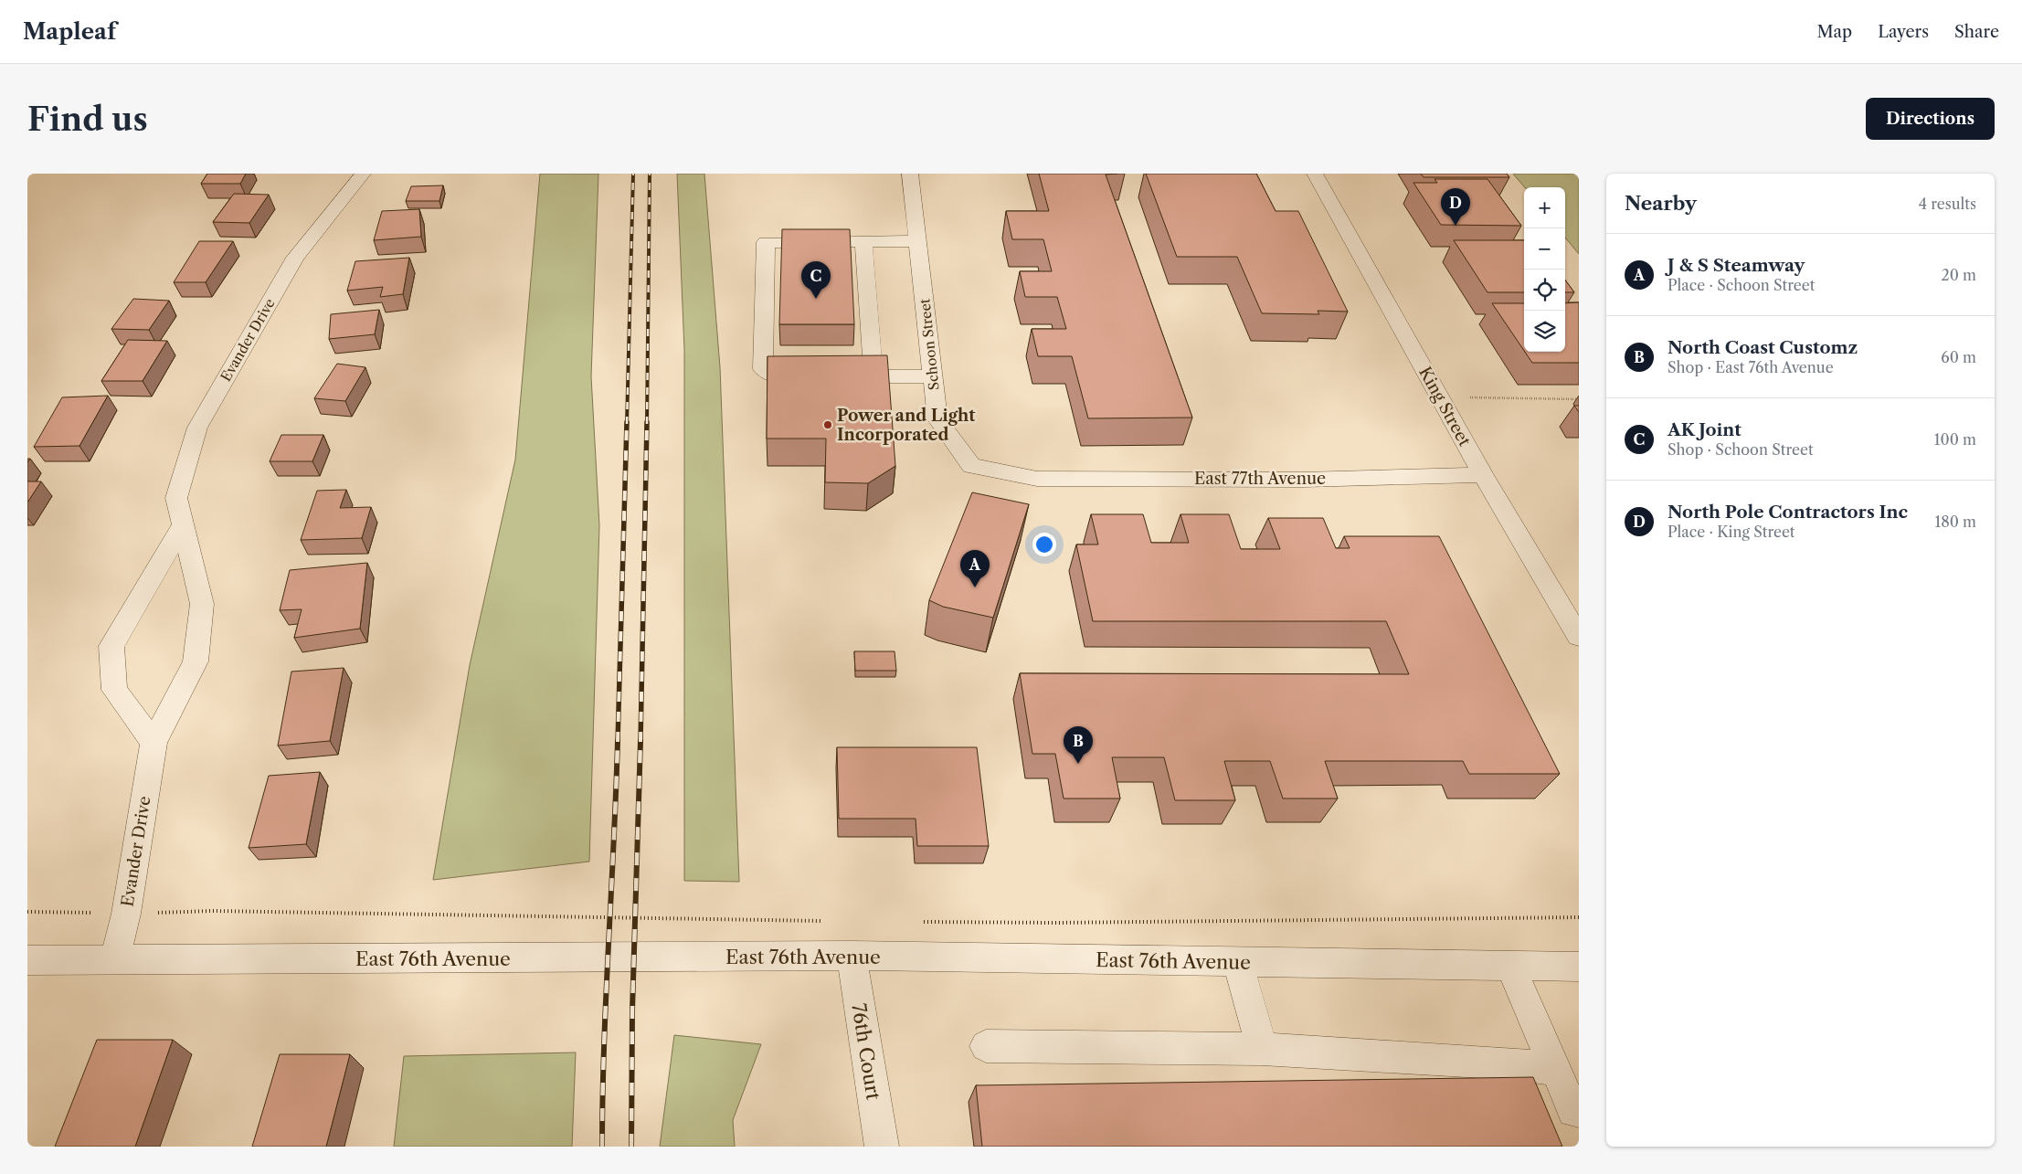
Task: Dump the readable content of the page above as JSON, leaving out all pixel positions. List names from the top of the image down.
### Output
{
  "streets": {
    "street": [
      "Evander Drive",
      "Schoon Street",
      "King Street",
      "East 77th Avenue",
      "East 76th Avenue",
      "76th Court"
    ]
  },
  "crossings": [
    ["Evander Drive", "East 76th Avenue"],
    ["Schoon Street", "East 77th Avenue"],
    ["King Street", "East 77th Avenue"],
    ["East 76th Avenue", "76th Court"]
  ],
  "places": ["Power and Light Incorporated"],
  "page": {
    "header": "Mapleaf",
    "nav": ["Map", "Layers", "Share"],
    "buttons": "Directions",
    "title": "Find us",
    "heading": ["Nearby", "4 results"],
    "map_buttons": ["+", "−"],
    "pins": [
      "D",
      "C",
      "A",
      "B"
    ],
    "list": [
      {
        "mark": "A",
        "name": "J & S Steamway",
        "note": "Place · Schoon Street",
        "value": "20 m"
      },
      {
        "mark": "B",
        "name": "North Coast Customz",
        "note": "Shop · East 76th Avenue",
        "value": "60 m"
      },
      {
        "mark": "C",
        "name": "AK Joint",
        "note": "Shop · Schoon Street",
        "value": "100 m"
      },
      {
        "mark": "D",
        "name": "North Pole Contractors Inc",
        "note": "Place · King Street",
        "value": "180 m"
      }
    ]
  }
}
